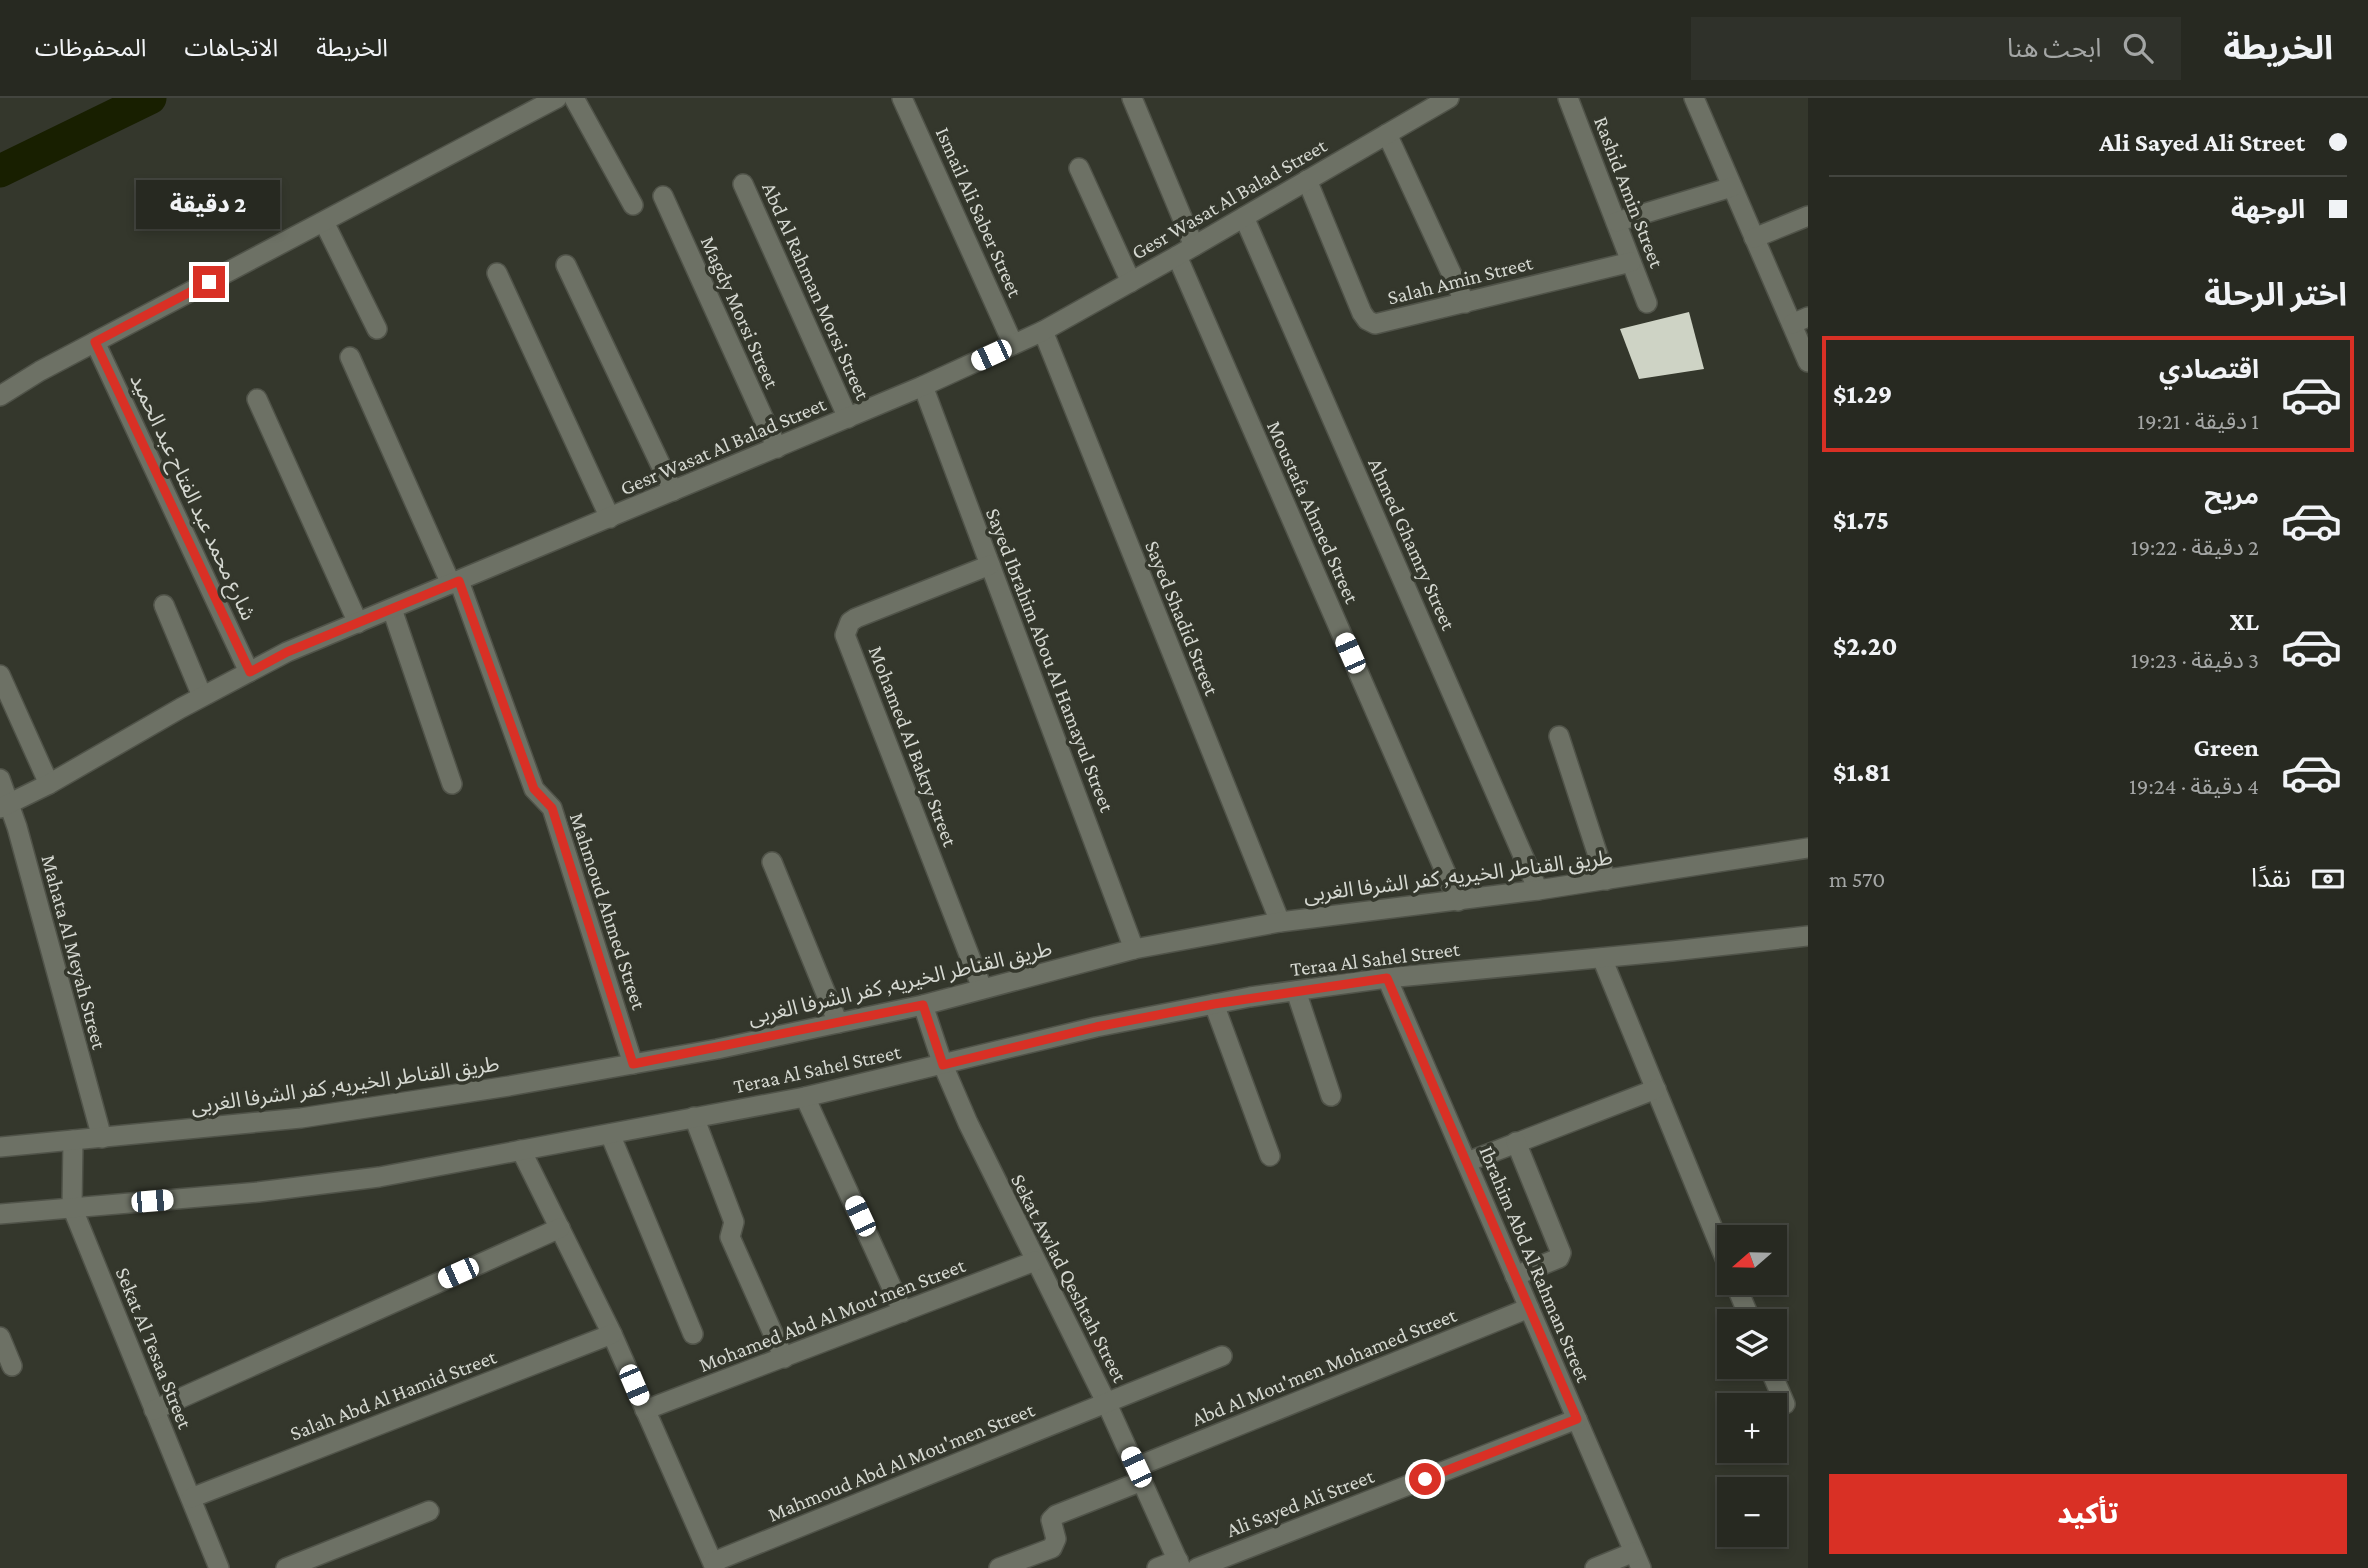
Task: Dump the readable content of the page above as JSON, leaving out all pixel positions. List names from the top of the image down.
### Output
{
  "streets": {
    "street": [
      "Rashid Amin Street",
      "Gesr Wasat Al Balad Street",
      "Ismail Ali Saber Street",
      "Salah Amin Street",
      "Abd Al Rahman Morsi Street",
      "Magdy Morsi Street",
      "شارع محمد عبد الفتاح عبد الحميد",
      "Moustafa Ahmed Street",
      "Ahmed Ghamry Street",
      "Sayed Shadid Street",
      "Sayed Ibrahim Abou Al Hamayul Street",
      "Mohamed Al Bakry Street",
      "طريق القناطر الخيريه, كفر الشرفا الغربى",
      "Mahmoud Ahmed Street",
      "Mahata Al Meyah Street",
      "Teraa Al Sahel Street",
      "Ibrahim Abd Al Rahman Street",
      "Sekat Awlad Qeshtah Street",
      "Mohamed Abd Al Mou'men Street",
      "Sekat Al Tesaa Street",
      "Abd Al Mou'men Mohamed Street",
      "Salah Abd Al Hamid Street",
      "Mahmoud Abd Al Mou'men Street",
      "Ali Sayed Ali Street"
    ]
  },
  "crossings": [
    ["Rashid Amin Street", "Salah Amin Street"],
    ["Gesr Wasat Al Balad Street", "Ismail Ali Saber Street"],
    ["Gesr Wasat Al Balad Street", "Salah Amin Street"],
    ["Gesr Wasat Al Balad Street", "Abd Al Rahman Morsi Street"],
    ["Gesr Wasat Al Balad Street", "Magdy Morsi Street"],
    ["Gesr Wasat Al Balad Street", "شارع محمد عبد الفتاح عبد الحميد"],
    ["Gesr Wasat Al Balad Street", "Moustafa Ahmed Street"],
    ["Gesr Wasat Al Balad Street", "Ahmed Ghamry Street"],
    ["Gesr Wasat Al Balad Street", "Sayed Shadid Street"],
    ["Gesr Wasat Al Balad Street", "Sayed Ibrahim Abou Al Hamayul Street"],
    ["Gesr Wasat Al Balad Street", "Mahmoud Ahmed Street"],
    ["Gesr Wasat Al Balad Street", "Mahata Al Meyah Street"],
    ["Moustafa Ahmed Street", "طريق القناطر الخيريه, كفر الشرفا الغربى"],
    ["Ahmed Ghamry Street", "طريق القناطر الخيريه, كفر الشرفا الغربى"],
    ["Sayed Shadid Street", "طريق القناطر الخيريه, كفر الشرفا الغربى"],
    ["Sayed Ibrahim Abou Al Hamayul Street", "Mohamed Al Bakry Street"],
    ["Sayed Ibrahim Abou Al Hamayul Street", "طريق القناطر الخيريه, كفر الشرفا الغربى"],
    ["Mohamed Al Bakry Street", "طريق القناطر الخيريه, كفر الشرفا الغربى"],
    ["طريق القناطر الخيريه, كفر الشرفا الغربى", "Mahmoud Ahmed Street"],
    ["طريق القناطر الخيريه, كفر الشرفا الغربى", "Mahata Al Meyah Street"],
    ["طريق القناطر الخيريه, كفر الشرفا الغربى", "Sekat Awlad Qeshtah Street"],
    ["طريق القناطر الخيريه, كفر الشرفا الغربى", "Sekat Al Tesaa Street"],
    ["Teraa Al Sahel Street", "Ibrahim Abd Al Rahman Street"],
    ["Teraa Al Sahel Street", "Sekat Awlad Qeshtah Street"],
    ["Teraa Al Sahel Street", "Sekat Al Tesaa Street"],
    ["Ibrahim Abd Al Rahman Street", "Abd Al Mou'men Mohamed Street"],
    ["Ibrahim Abd Al Rahman Street", "Ali Sayed Ali Street"],
    ["Sekat Awlad Qeshtah Street", "Mohamed Abd Al Mou'men Street"],
    ["Sekat Awlad Qeshtah Street", "Abd Al Mou'men Mohamed Street"],
    ["Sekat Awlad Qeshtah Street", "Mahmoud Abd Al Mou'men Street"],
    ["Sekat Al Tesaa Street", "Salah Abd Al Hamid Street"]
  ],
  "north": "left",
  "page": {
    "header": "الخريطة",
    "search": "ابحث هنا",
    "nav": ["الخريطة", "الاتجاهات", "المحفوظات"],
    "banner": ["Ali Sayed Ali Street", "الوجهة"],
    "bubble": "2 دقيقة",
    "heading": "اختر الرحلة",
    "list": [
      {
        "name": "اقتصادي",
        "note": "1 دقيقة · 19:21",
        "value": "$1.29"
      },
      {
        "name": "مريح",
        "note": "2 دقيقة · 19:22",
        "value": "$1.75"
      },
      {
        "name": "XL",
        "note": "3 دقيقة · 19:23",
        "value": "$2.20"
      },
      {
        "name": "Green",
        "note": "4 دقيقة · 19:24",
        "value": "$1.81"
      }
    ],
    "pay": ["نقدًا", "570 m"],
    "map_buttons": ["+", "−"],
    "buttons": "تأكيد"
  }
}
